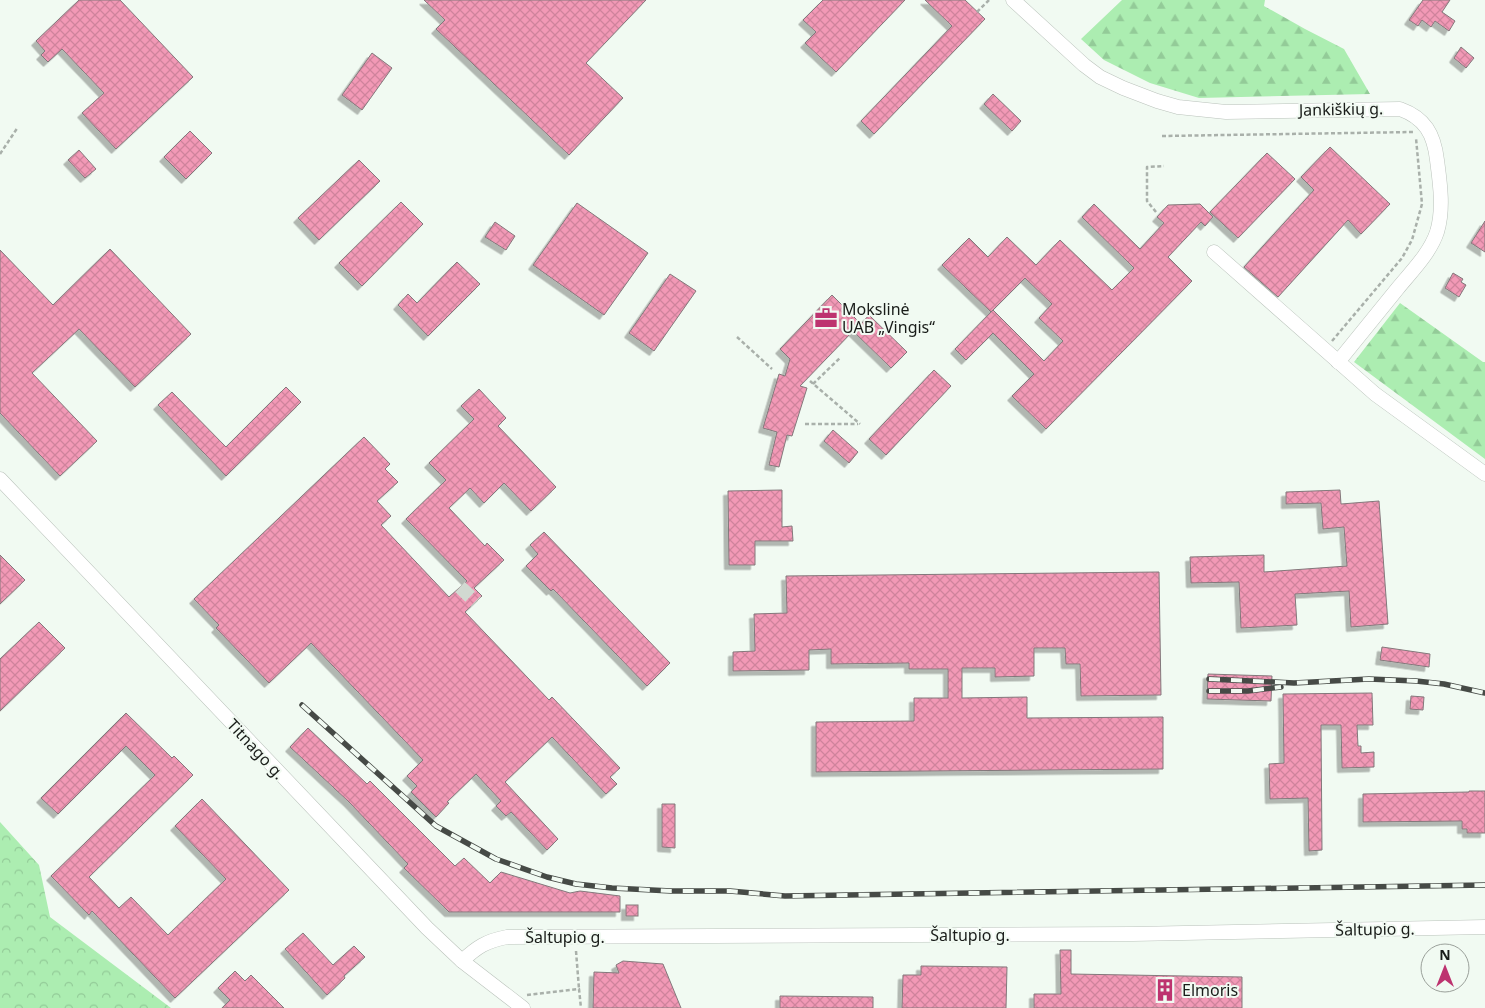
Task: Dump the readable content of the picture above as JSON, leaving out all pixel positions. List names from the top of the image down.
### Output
{
  "streets": {
    "street": ["Jankiškių g.", "Titnago g.", "Šaltupio g."]
  },
  "crossings": [
    ["Titnago g.", "Šaltupio g."]
  ],
  "places": {
    "office": ["Mokslinė UAB „Vingis“"],
    "building": ["Elmoris"]
  },
  "north": "top"
}
